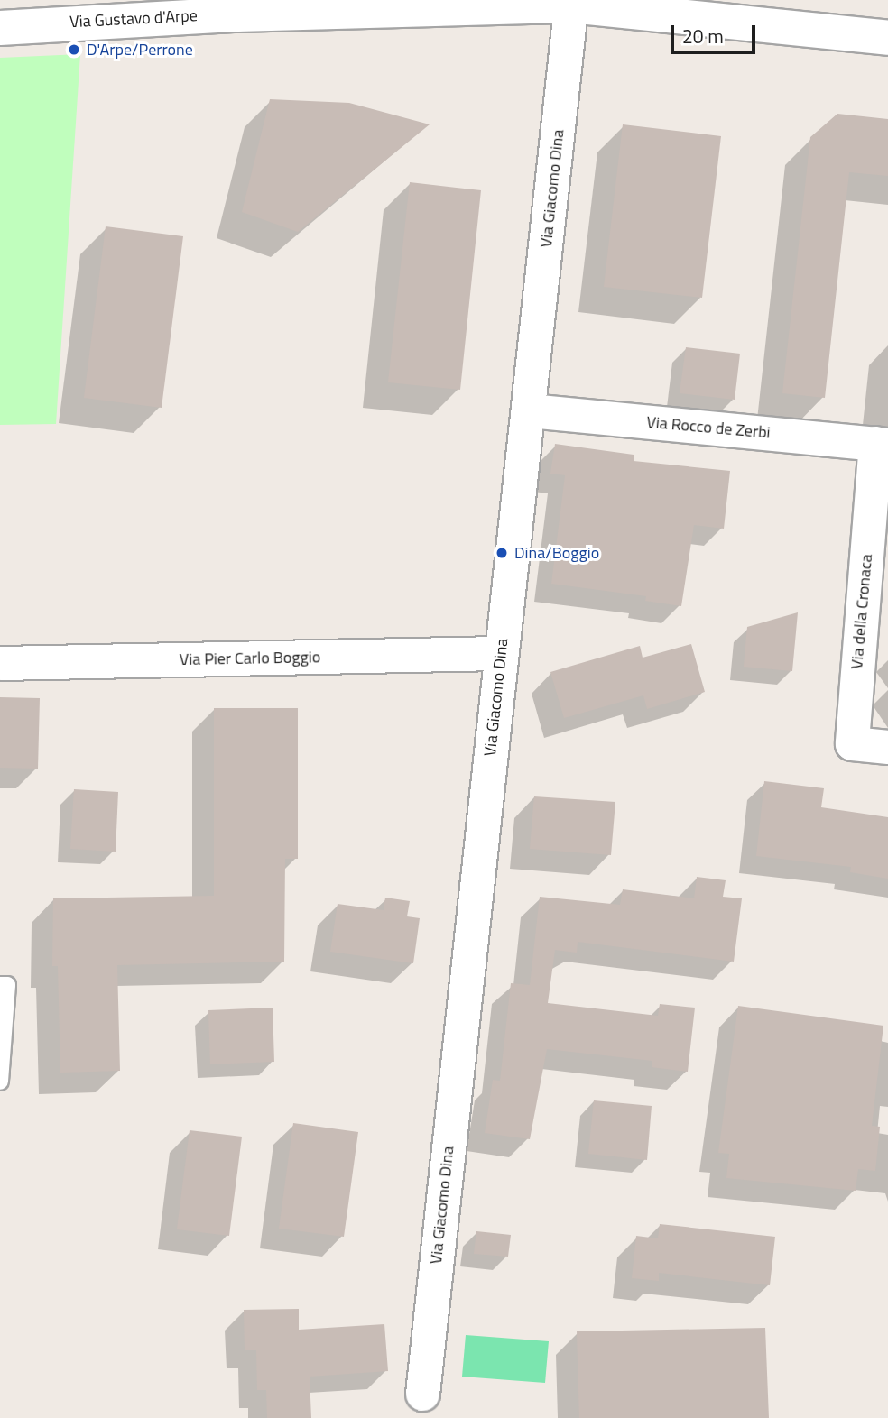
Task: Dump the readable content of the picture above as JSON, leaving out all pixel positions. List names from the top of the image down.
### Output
{
  "streets": {
    "street": [
      "Via Gustavo d'Arpe",
      "Via Giacomo Dina",
      "Via Rocco de Zerbi",
      "Via della Cronaca",
      "Via Pier Carlo Boggio"
    ]
  },
  "crossings": [
    ["Via Gustavo d'Arpe", "Via Giacomo Dina"],
    ["Via Giacomo Dina", "Via Rocco de Zerbi"],
    ["Via Giacomo Dina", "Via Pier Carlo Boggio"],
    ["Via Rocco de Zerbi", "Via della Cronaca"]
  ],
  "places": ["D'Arpe/Perrone", "Dina/Boggio"],
  "scale_bar": "20 m"
}
